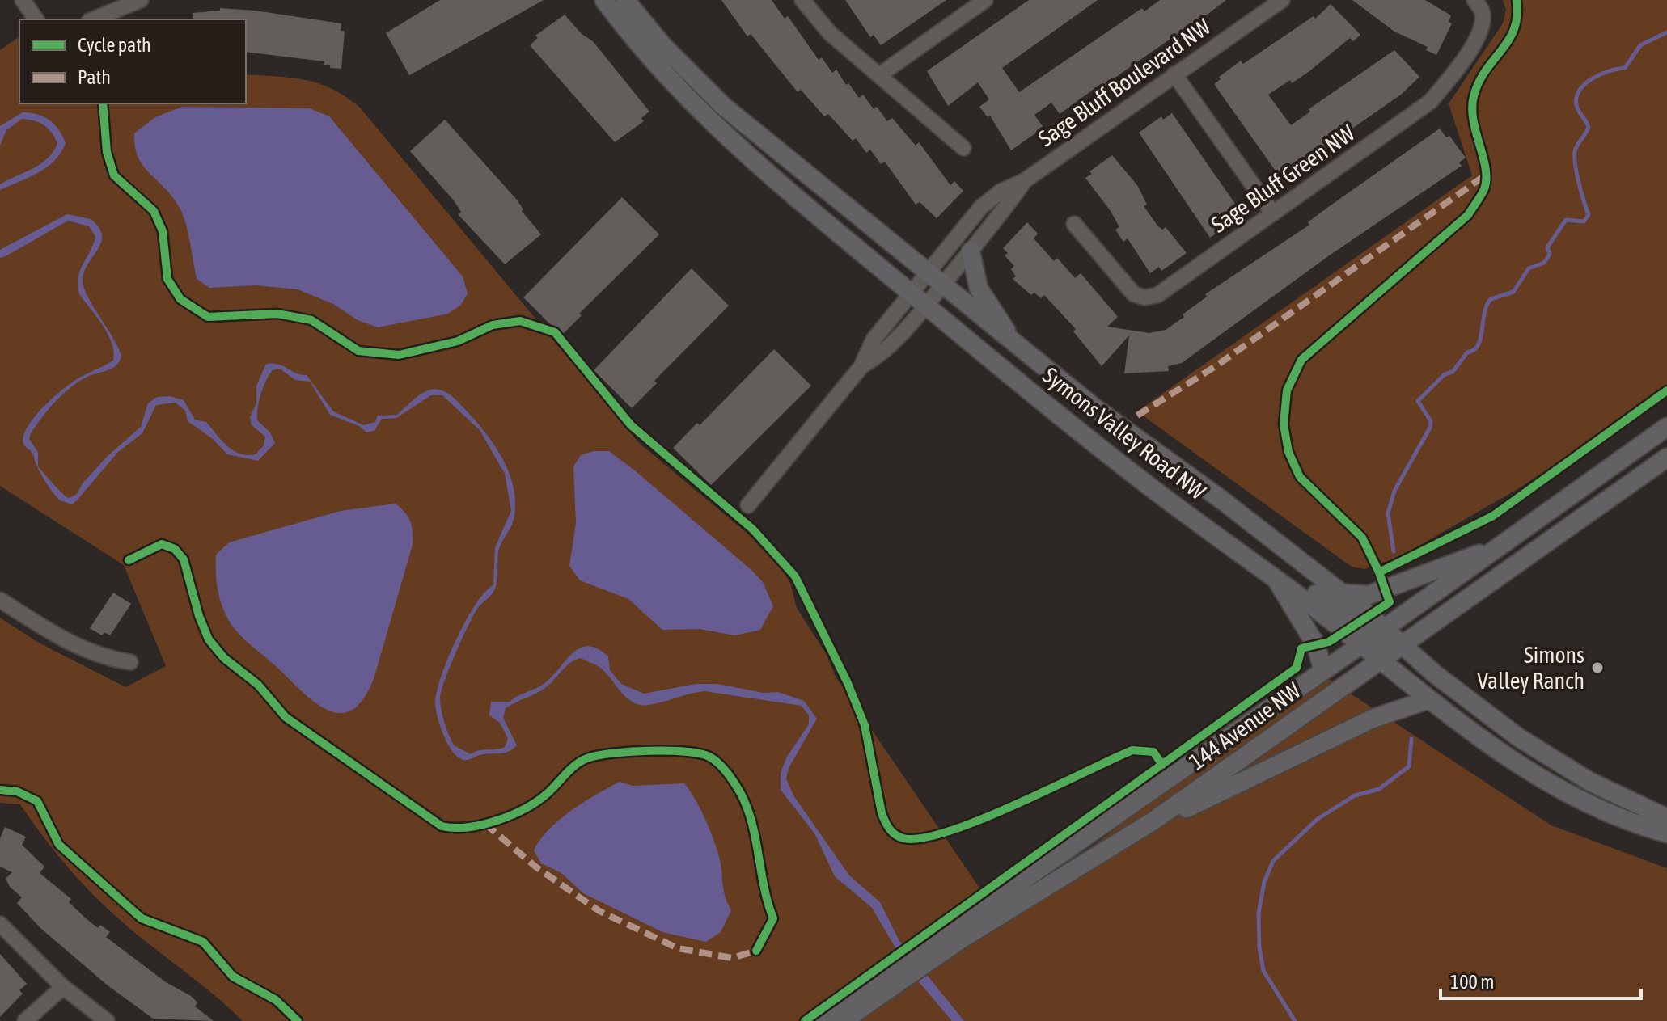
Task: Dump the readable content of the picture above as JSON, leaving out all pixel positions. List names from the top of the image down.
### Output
{
  "streets": {
    "main road": ["Symons Valley Road NW", "144 Avenue NW"],
    "street": ["Sage Bluff Boulevard NW", "Sage Bluff Green NW"]
  },
  "crossings": [
    ["Sage Bluff Boulevard NW", "Symons Valley Road NW"],
    ["Symons Valley Road NW", "144 Avenue NW"]
  ],
  "places": ["Simons Valley Ranch"],
  "legend": ["Cycle path", "Path"],
  "scale_bar": "100 m"
}
